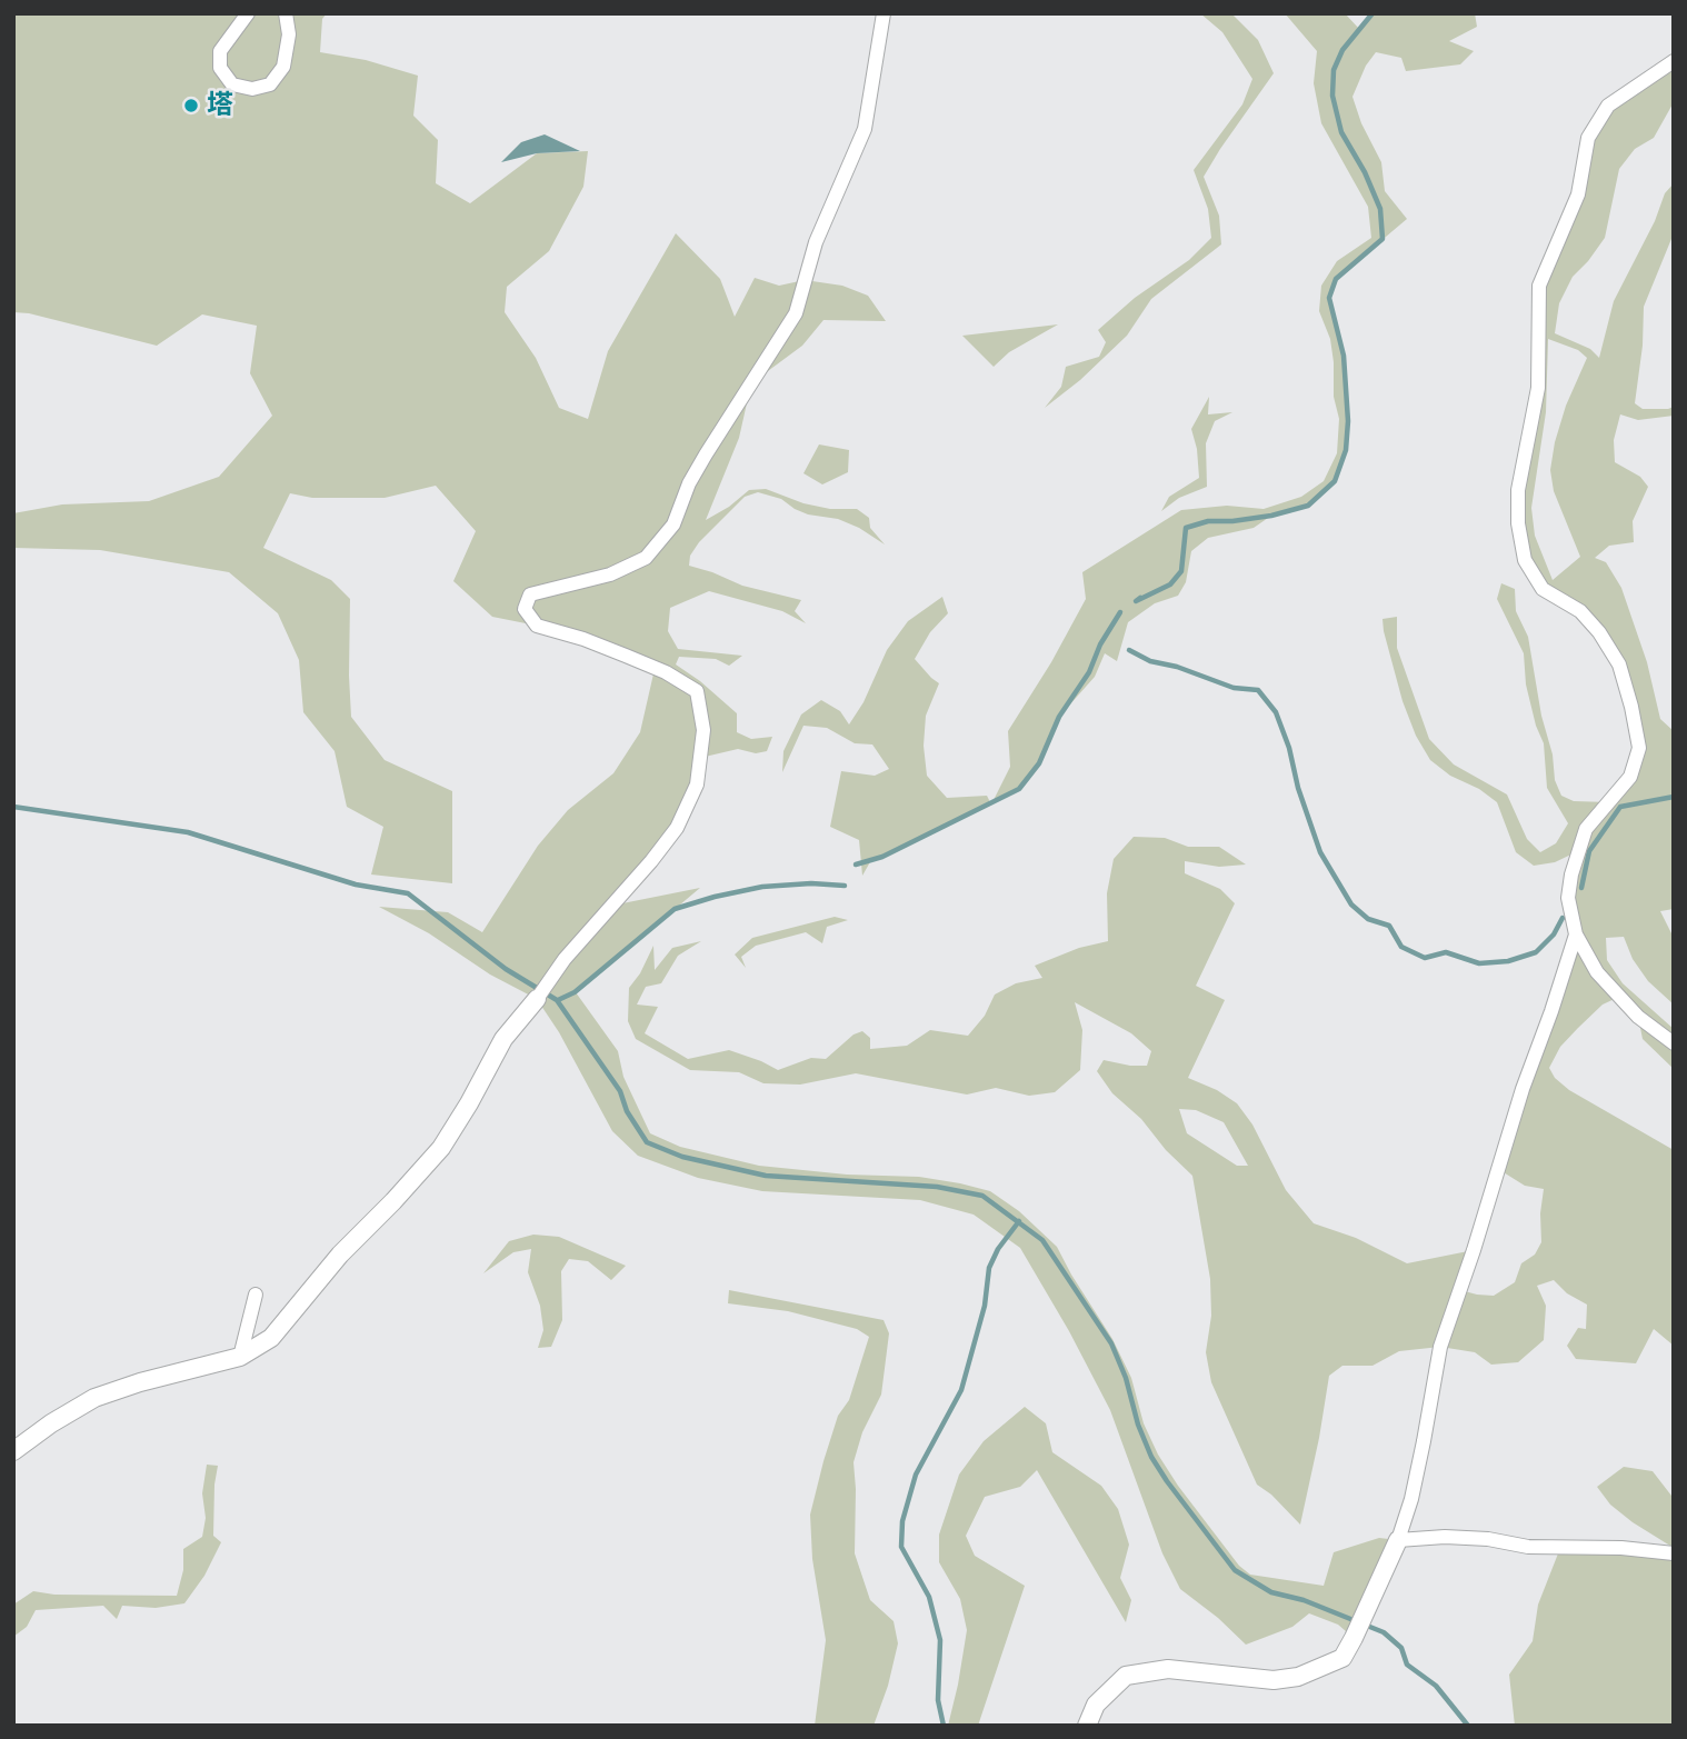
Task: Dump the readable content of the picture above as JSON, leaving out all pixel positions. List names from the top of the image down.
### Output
{
  "places": ["塔"]
}
